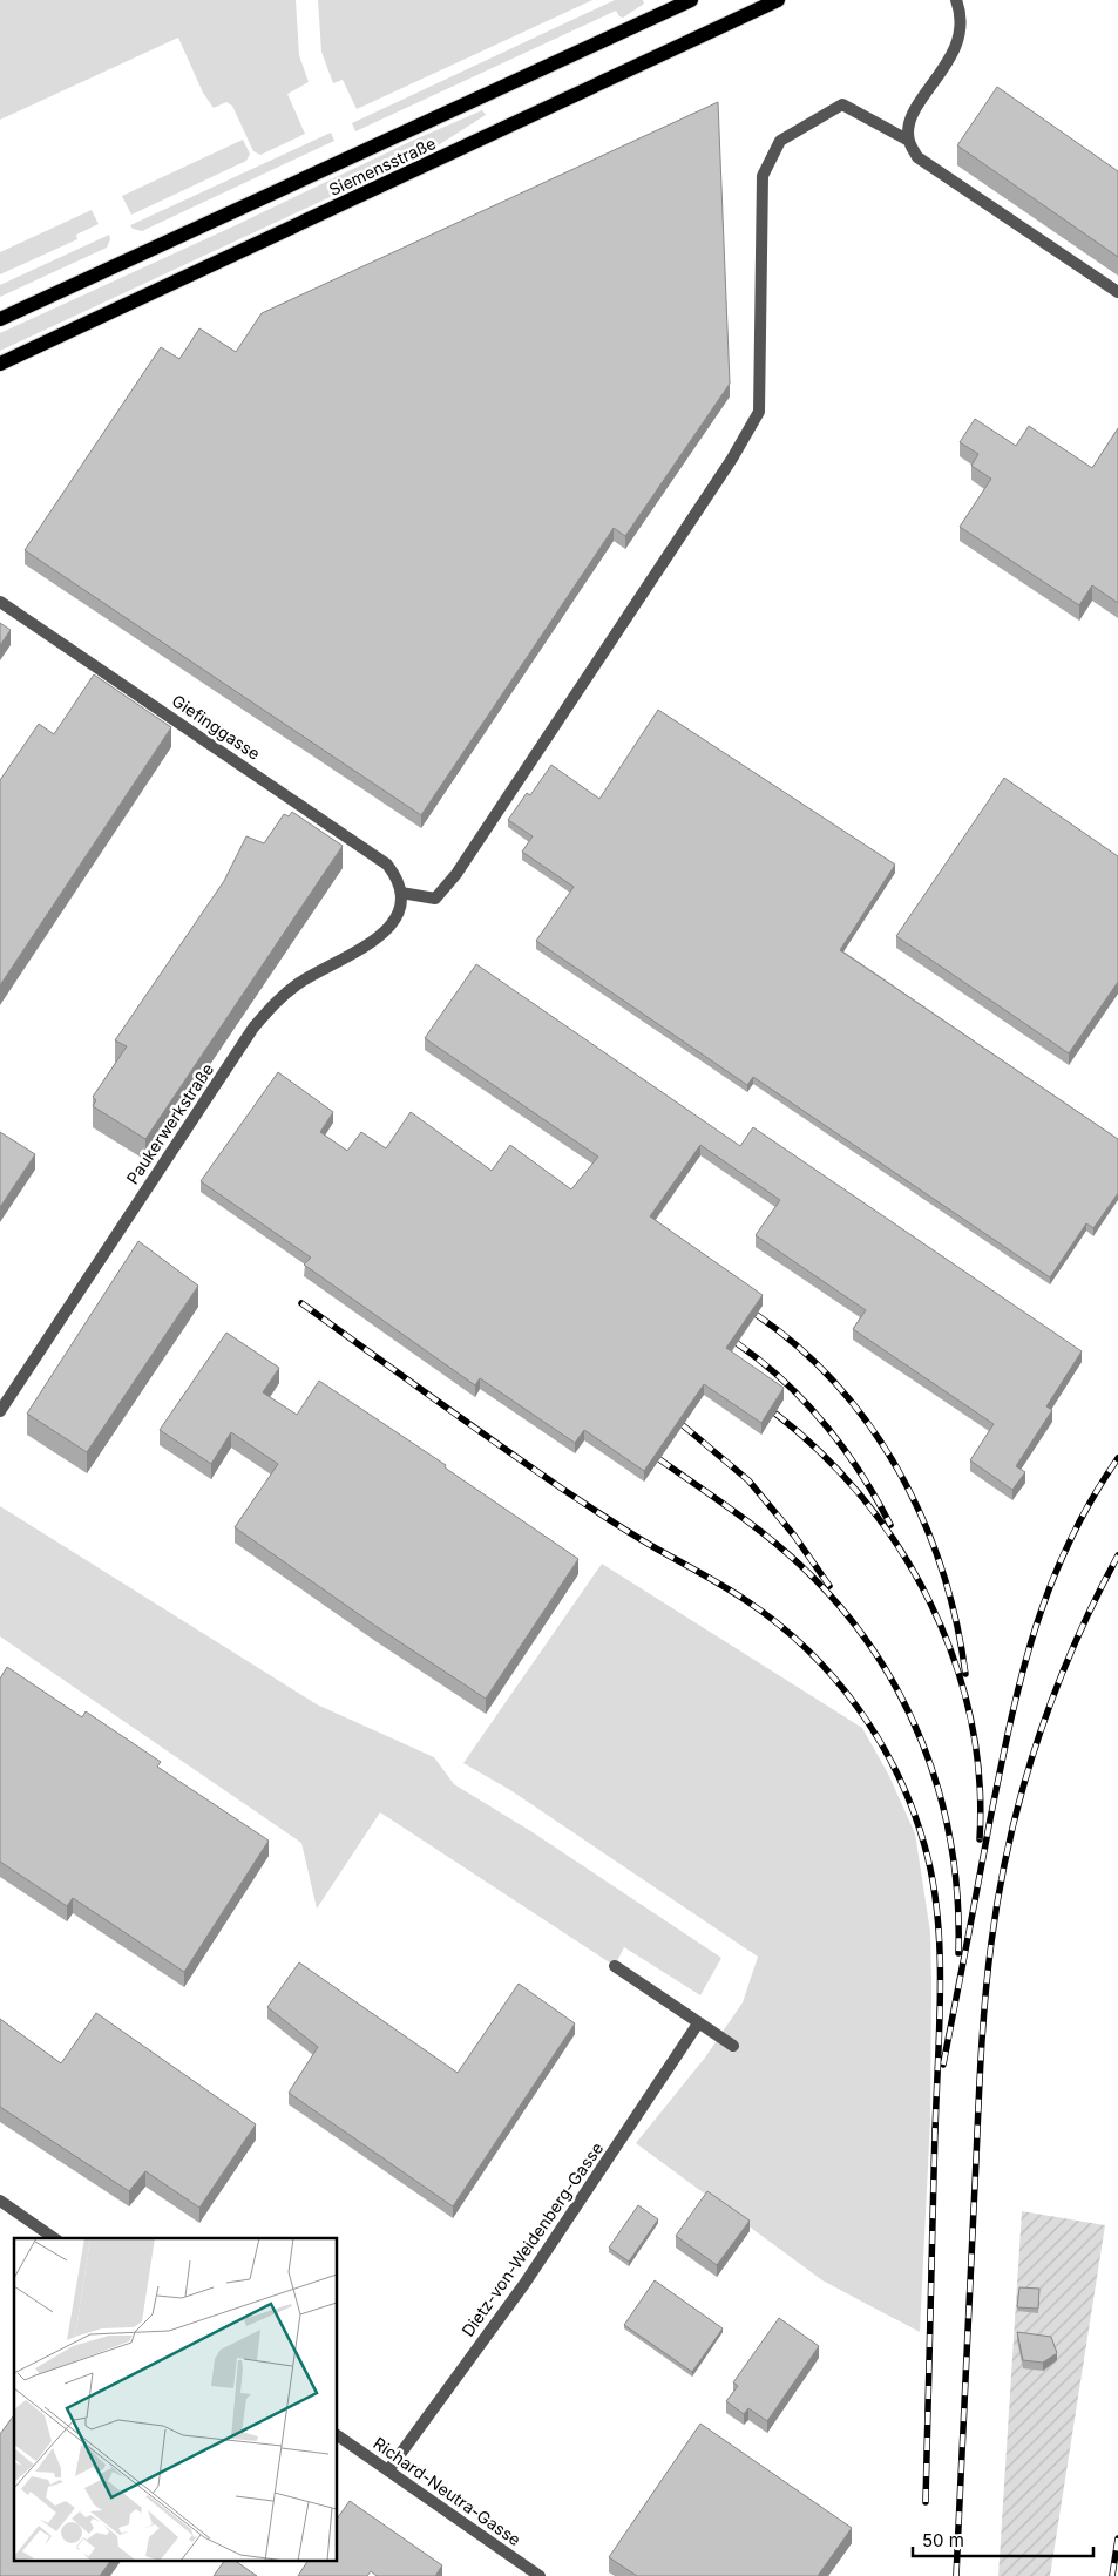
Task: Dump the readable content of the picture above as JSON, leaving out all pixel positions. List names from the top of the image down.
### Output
{
  "streets": {
    "main road": ["Siemensstraße"],
    "street": [
      "Giefinggasse",
      "Paukerwerkstraße",
      "Dietz-von-Weidenberg-Gasse",
      "Richard-Neutra-Gasse"
    ]
  },
  "crossings": [
    ["Giefinggasse", "Paukerwerkstraße"],
    ["Dietz-von-Weidenberg-Gasse", "Richard-Neutra-Gasse"]
  ],
  "scale_bar": "50 m"
}
